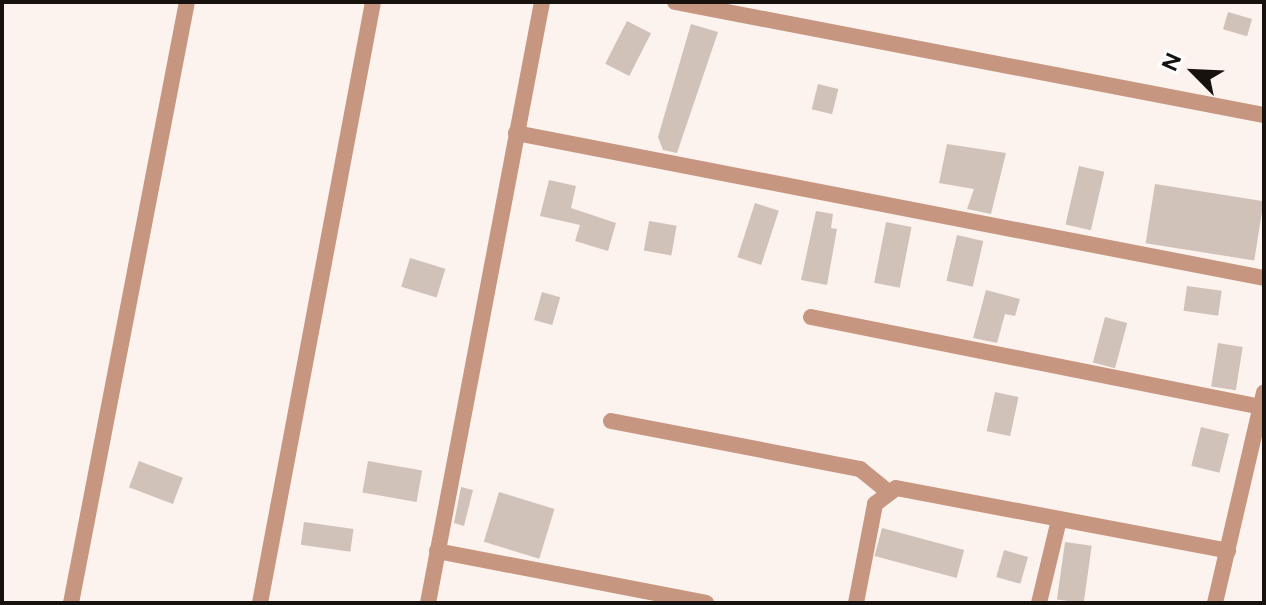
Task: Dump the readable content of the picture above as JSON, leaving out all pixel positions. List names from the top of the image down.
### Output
{
  "north": "top left"
}
